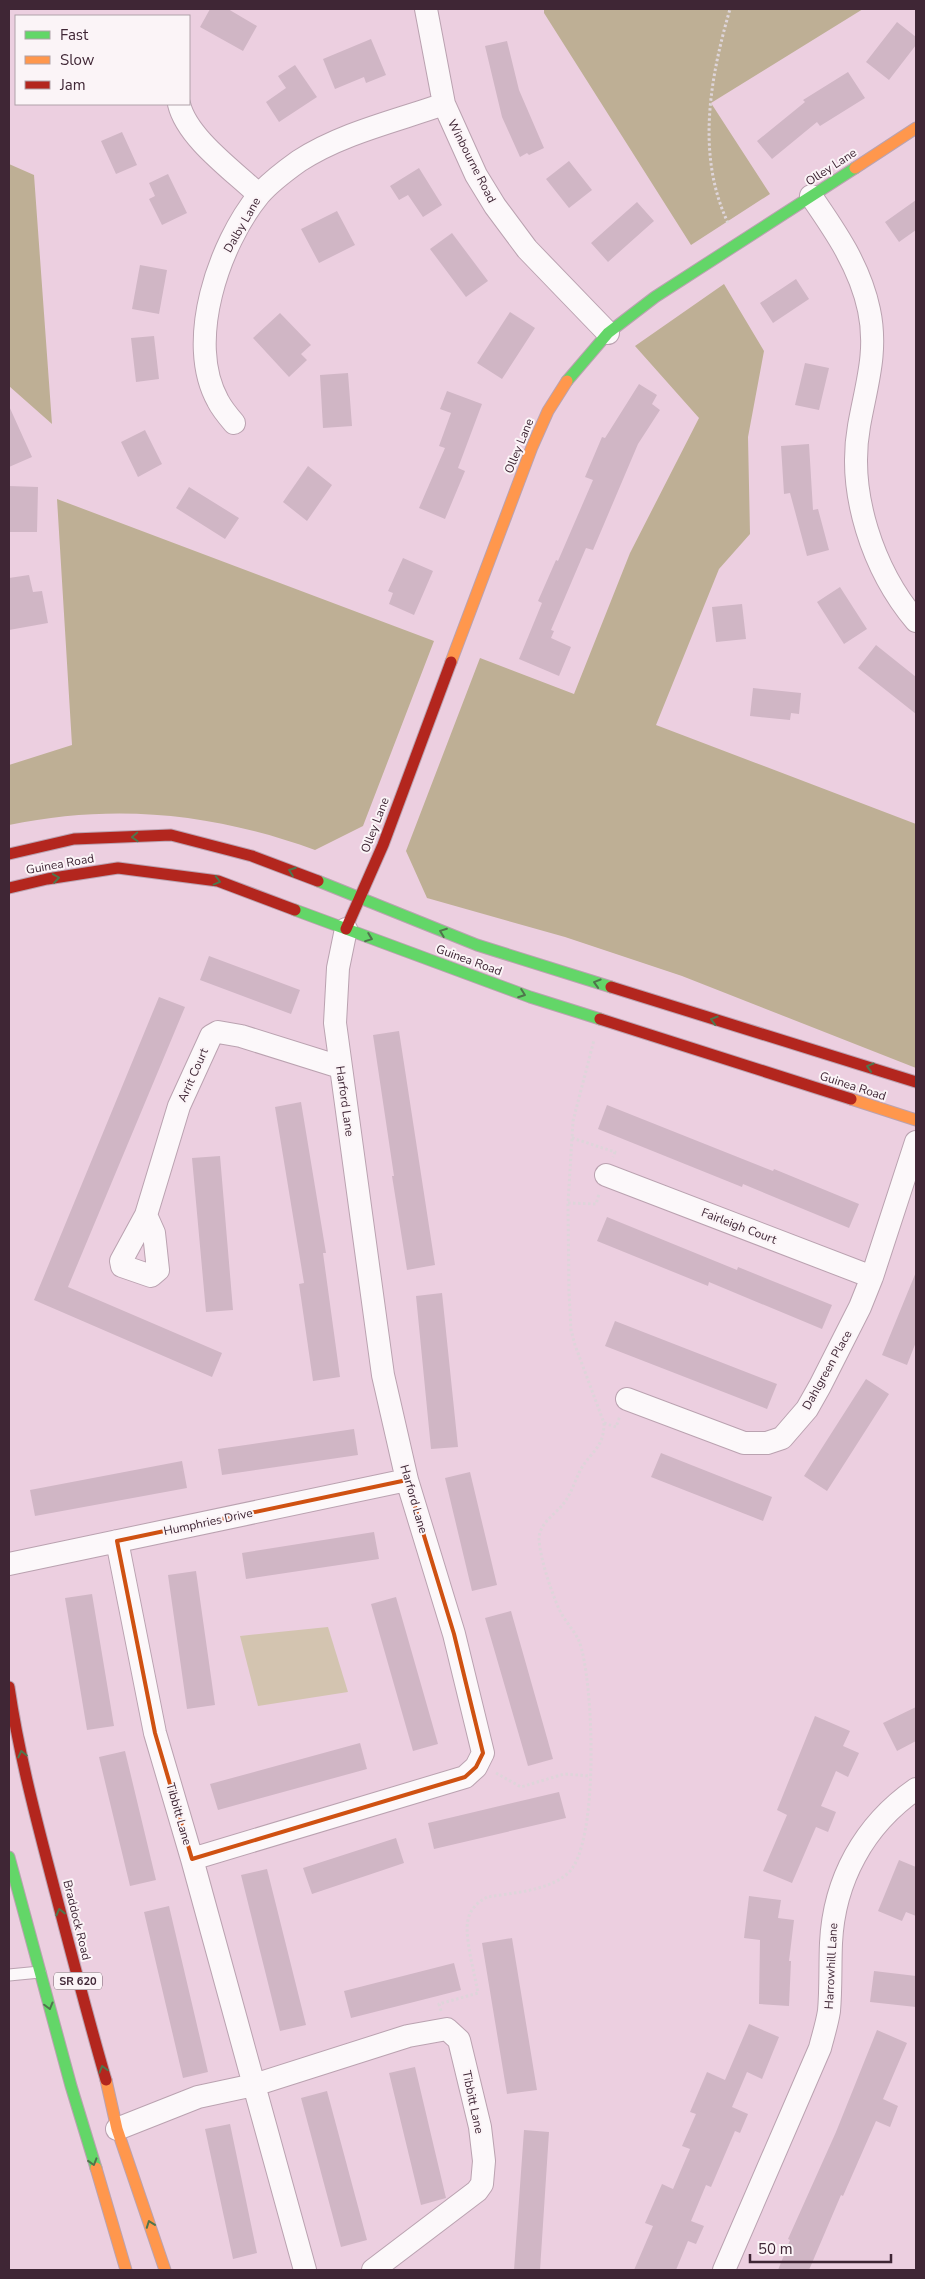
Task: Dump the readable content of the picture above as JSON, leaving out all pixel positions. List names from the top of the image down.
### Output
{
  "streets": {
    "main road": [
      "Olley Lane",
      "Guinea Road",
      "Braddock Road",
      "SR 620"
    ],
    "street": [
      "Winbourne Road",
      "Dalby Lane",
      "Arrit Court",
      "Harford Lane",
      "Fairleigh Court",
      "Dahlgreen Place",
      "Humphries Drive",
      "Tibbitt Lane",
      "Harrowhill Lane"
    ]
  },
  "crossings": [
    ["Winbourne Road", "Olley Lane"],
    ["Winbourne Road", "Dalby Lane"],
    ["Olley Lane", "Guinea Road"],
    ["Olley Lane", "Harford Lane"],
    ["Guinea Road", "Harford Lane"],
    ["Arrit Court", "Harford Lane"],
    ["Harford Lane", "Humphries Drive"],
    ["Fairleigh Court", "Dahlgreen Place"],
    ["Humphries Drive", "Tibbitt Lane"]
  ],
  "legend": ["Fast", "Slow", "Jam"],
  "scale_bar": "50 m"
}
